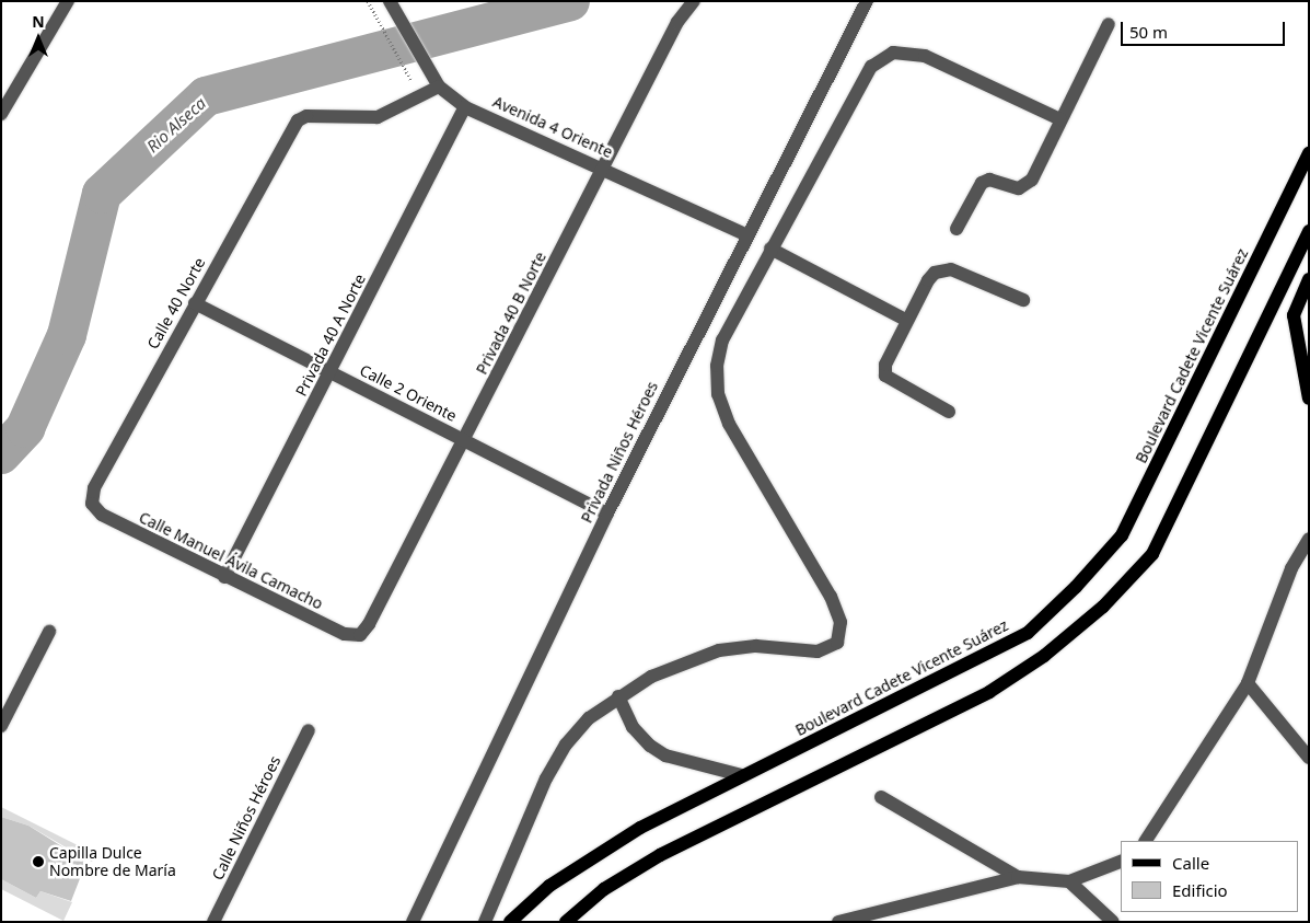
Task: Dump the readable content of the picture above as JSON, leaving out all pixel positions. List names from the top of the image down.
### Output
{
  "streets": {
    "main road": ["Boulevard Cadete Vicente Suárez"],
    "street": [
      "Avenida 4 Oriente",
      "Calle 40 Norte",
      "Privada 40 B Norte",
      "Privada 40 A Norte",
      "Calle 2 Oriente",
      "Privada Niños Héroes",
      "Calle Manuel Ávila Camacho",
      "Calle Niños Héroes"
    ]
  },
  "crossings": [
    ["Avenida 4 Oriente", "Calle 40 Norte"],
    ["Avenida 4 Oriente", "Privada 40 B Norte"],
    ["Avenida 4 Oriente", "Privada 40 A Norte"],
    ["Avenida 4 Oriente", "Privada Niños Héroes"],
    ["Calle 40 Norte", "Calle 2 Oriente"],
    ["Calle 40 Norte", "Calle Manuel Ávila Camacho"],
    ["Privada 40 B Norte", "Calle 2 Oriente"],
    ["Privada 40 B Norte", "Calle Manuel Ávila Camacho"],
    ["Privada 40 A Norte", "Calle 2 Oriente"],
    ["Privada 40 A Norte", "Calle Manuel Ávila Camacho"],
    ["Calle 2 Oriente", "Privada Niños Héroes"]
  ],
  "water": ["Rio Alseca"],
  "places": ["Capilla Dulce Nombre de María"],
  "legend": ["Calle", "Edificio"],
  "scale_bar": "50 m",
  "north": "top"
}
